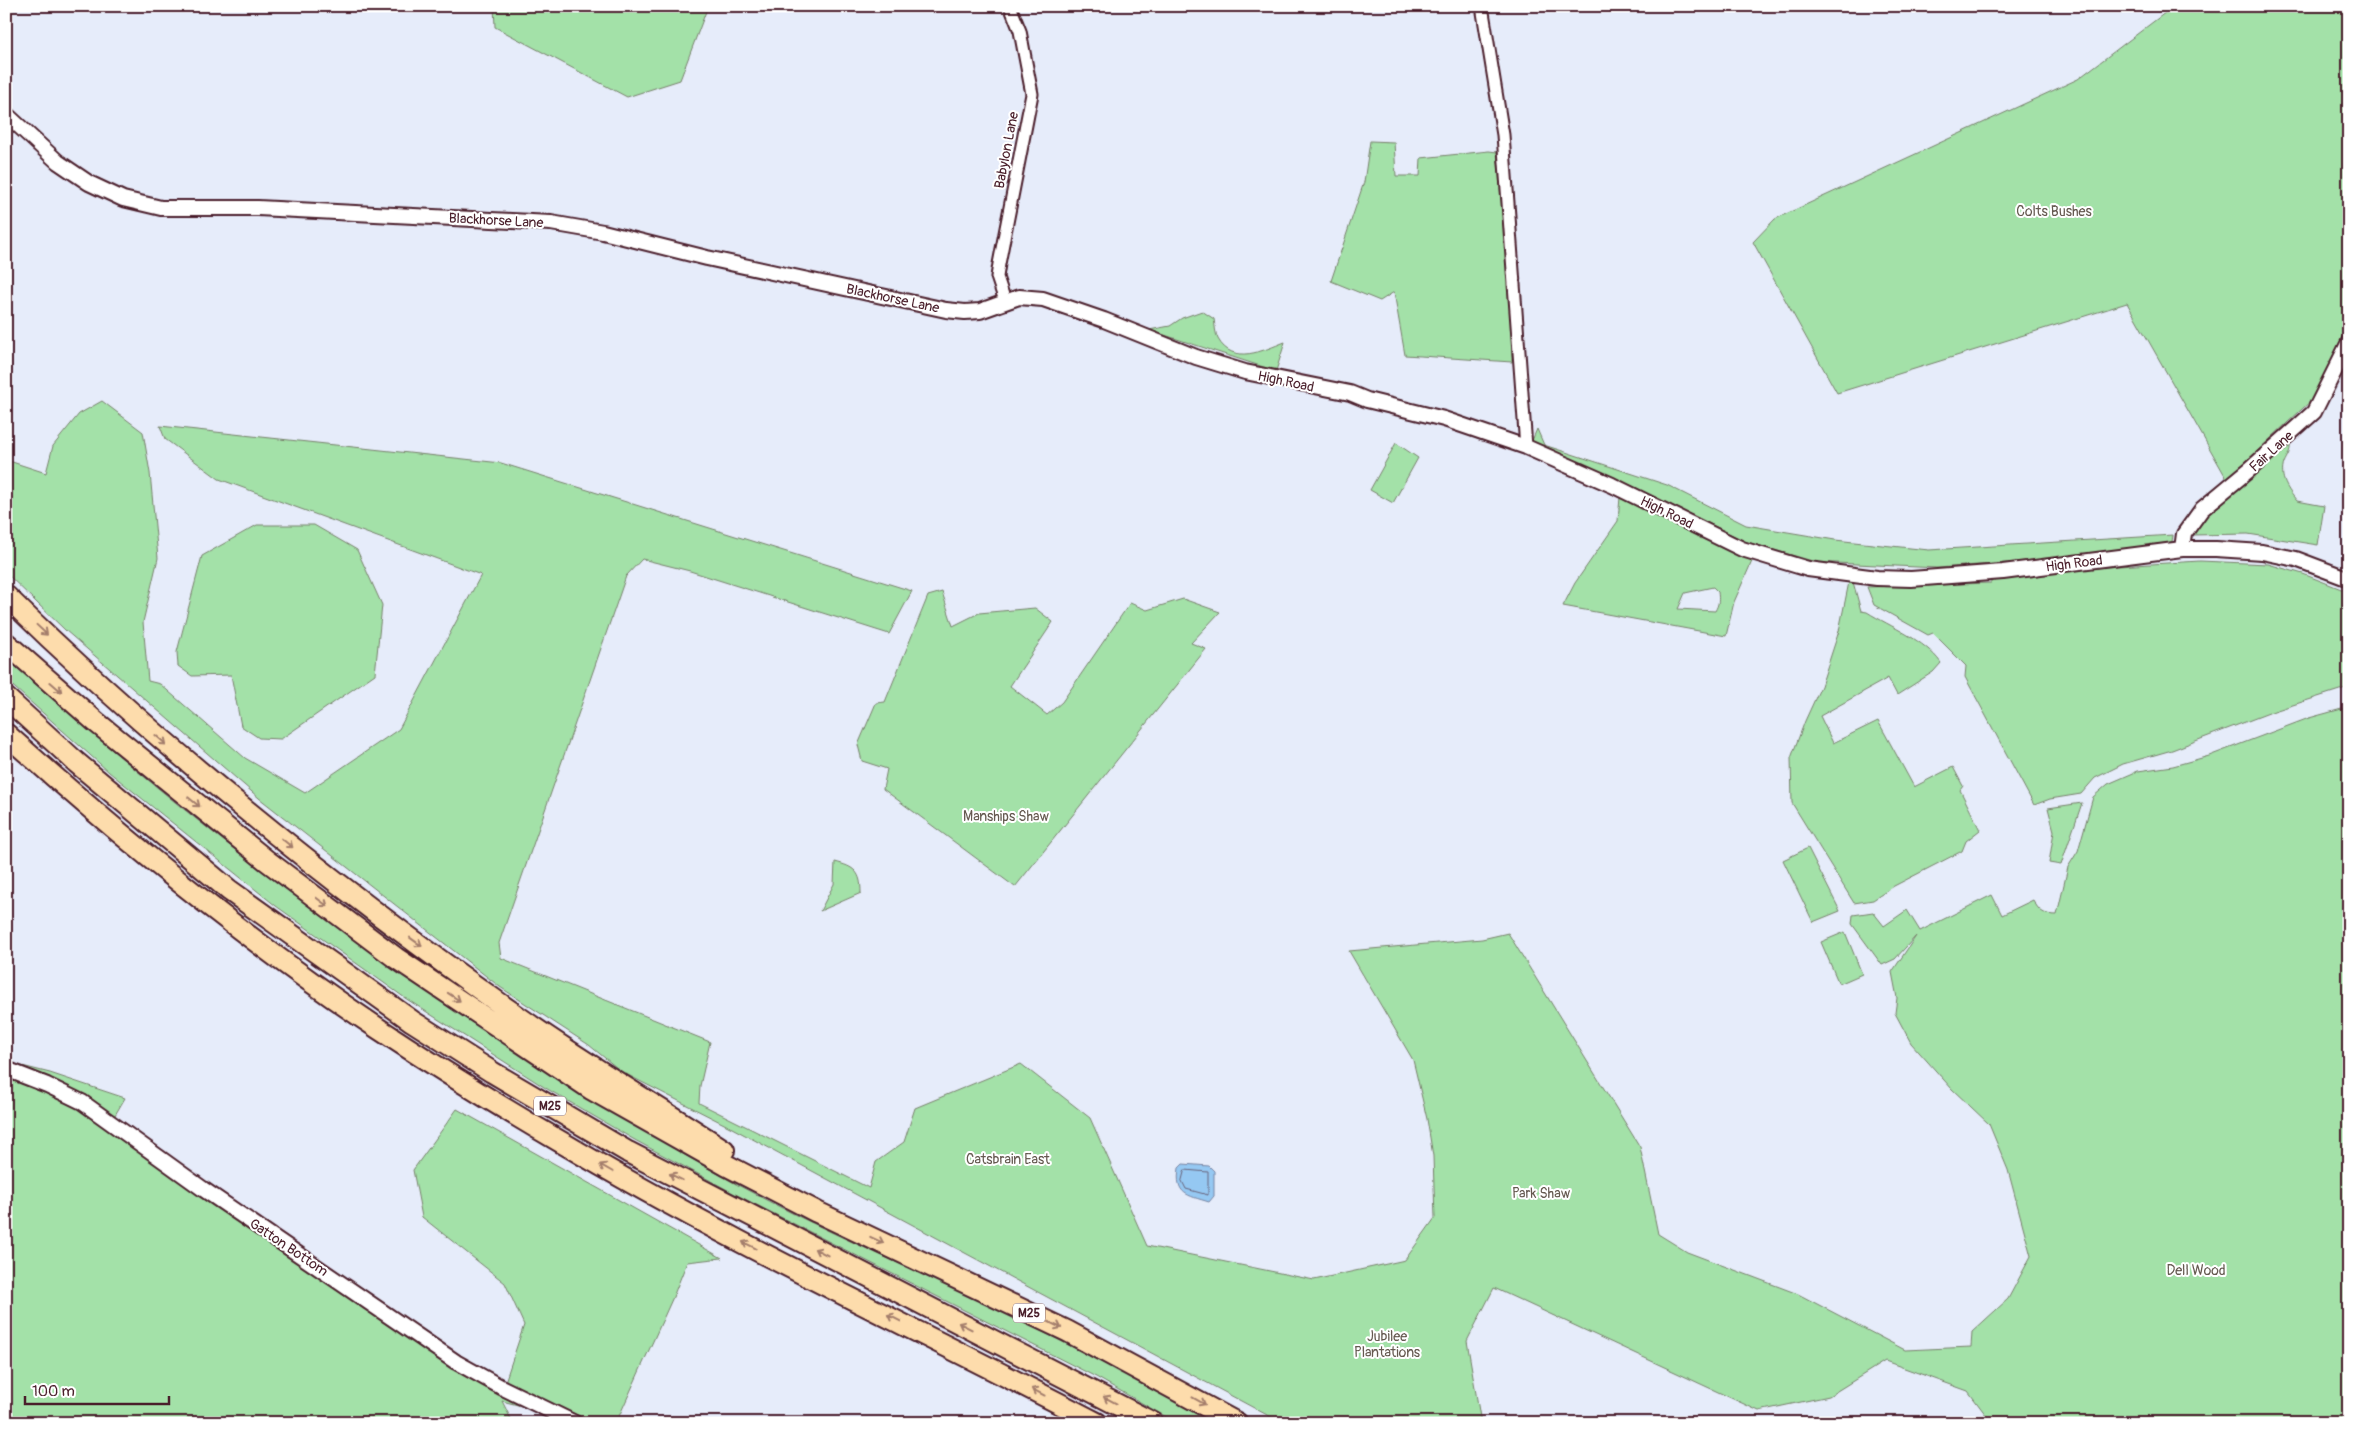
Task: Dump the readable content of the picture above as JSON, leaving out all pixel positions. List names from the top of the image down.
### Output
{
  "streets": {
    "highway": ["M25"],
    "street": [
      "Babylon Lane",
      "Blackhorse Lane",
      "High Road",
      "Fair Lane",
      "Gatton Bottom"
    ]
  },
  "crossings": [
    ["Babylon Lane", "Blackhorse Lane"],
    ["Babylon Lane", "High Road"],
    ["Blackhorse Lane", "High Road"],
    ["High Road", "Fair Lane"]
  ],
  "parks": [
    "Colts Bushes",
    "Manships Shaw",
    "Catsbrain East",
    "Park Shaw",
    "Dell Wood",
    "Jubilee Plantations"
  ],
  "scale_bar": "100 m"
}
